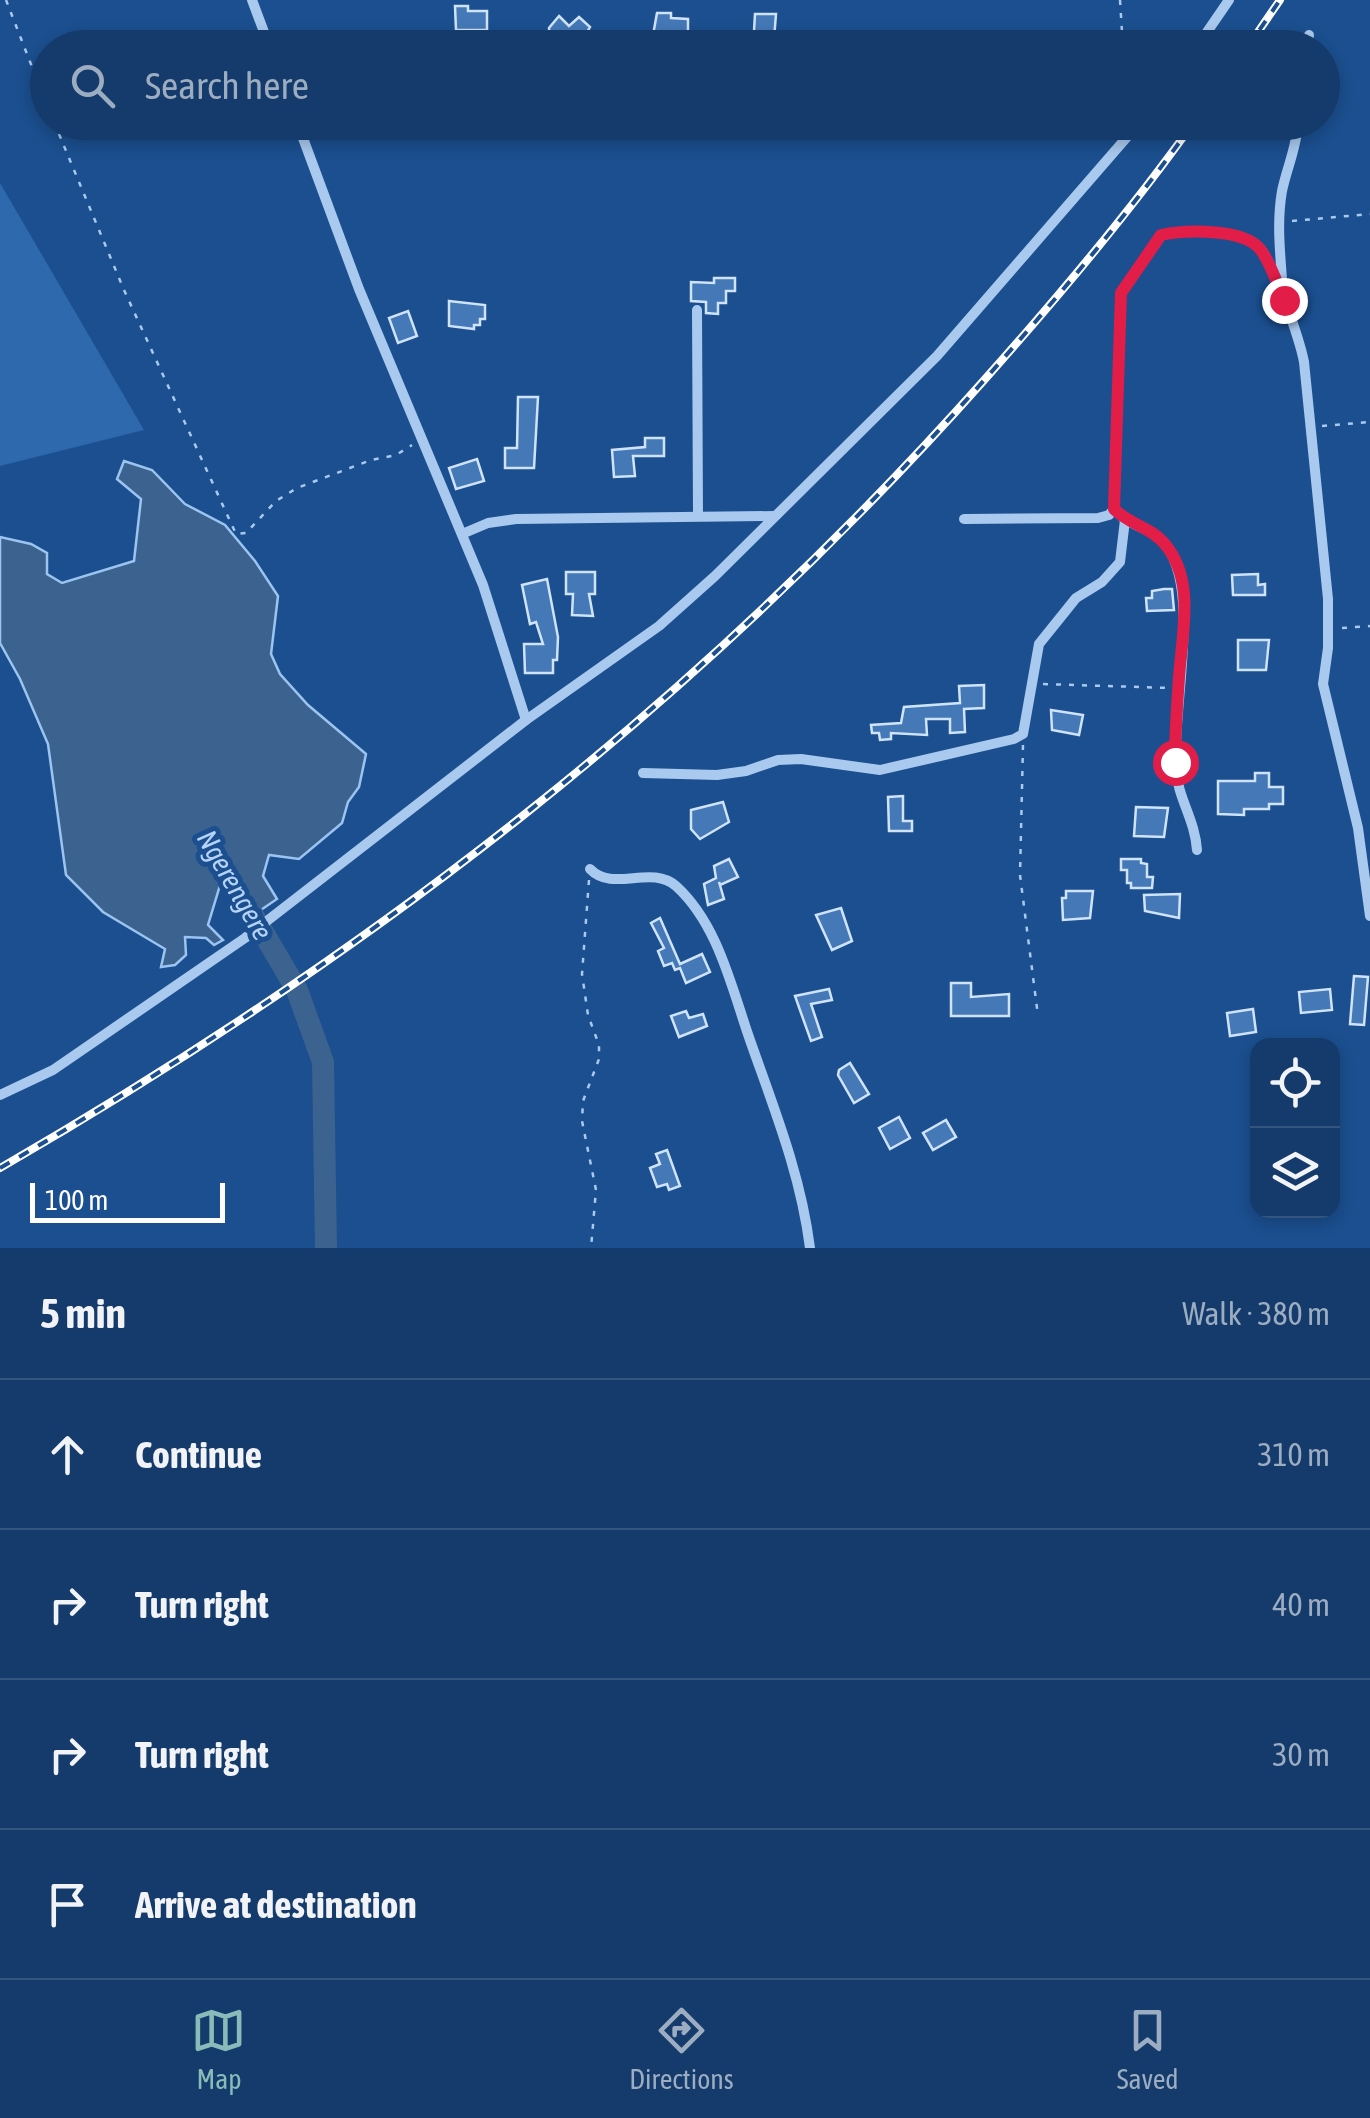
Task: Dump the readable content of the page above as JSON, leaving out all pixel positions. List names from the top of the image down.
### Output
{
  "water": ["Ngerengere"],
  "scale_bar": "100 m",
  "page": {
    "search": "Search here",
    "scale": "100 m",
    "heading": ["5 min", "Walk · 380 m"],
    "list": [
      ["Continue", "310 m"],
      ["Turn right", "40 m"],
      ["Turn right", "30 m"],
      "Arrive at destination"
    ],
    "nav": ["Map", "Directions", "Saved"]
  }
}
